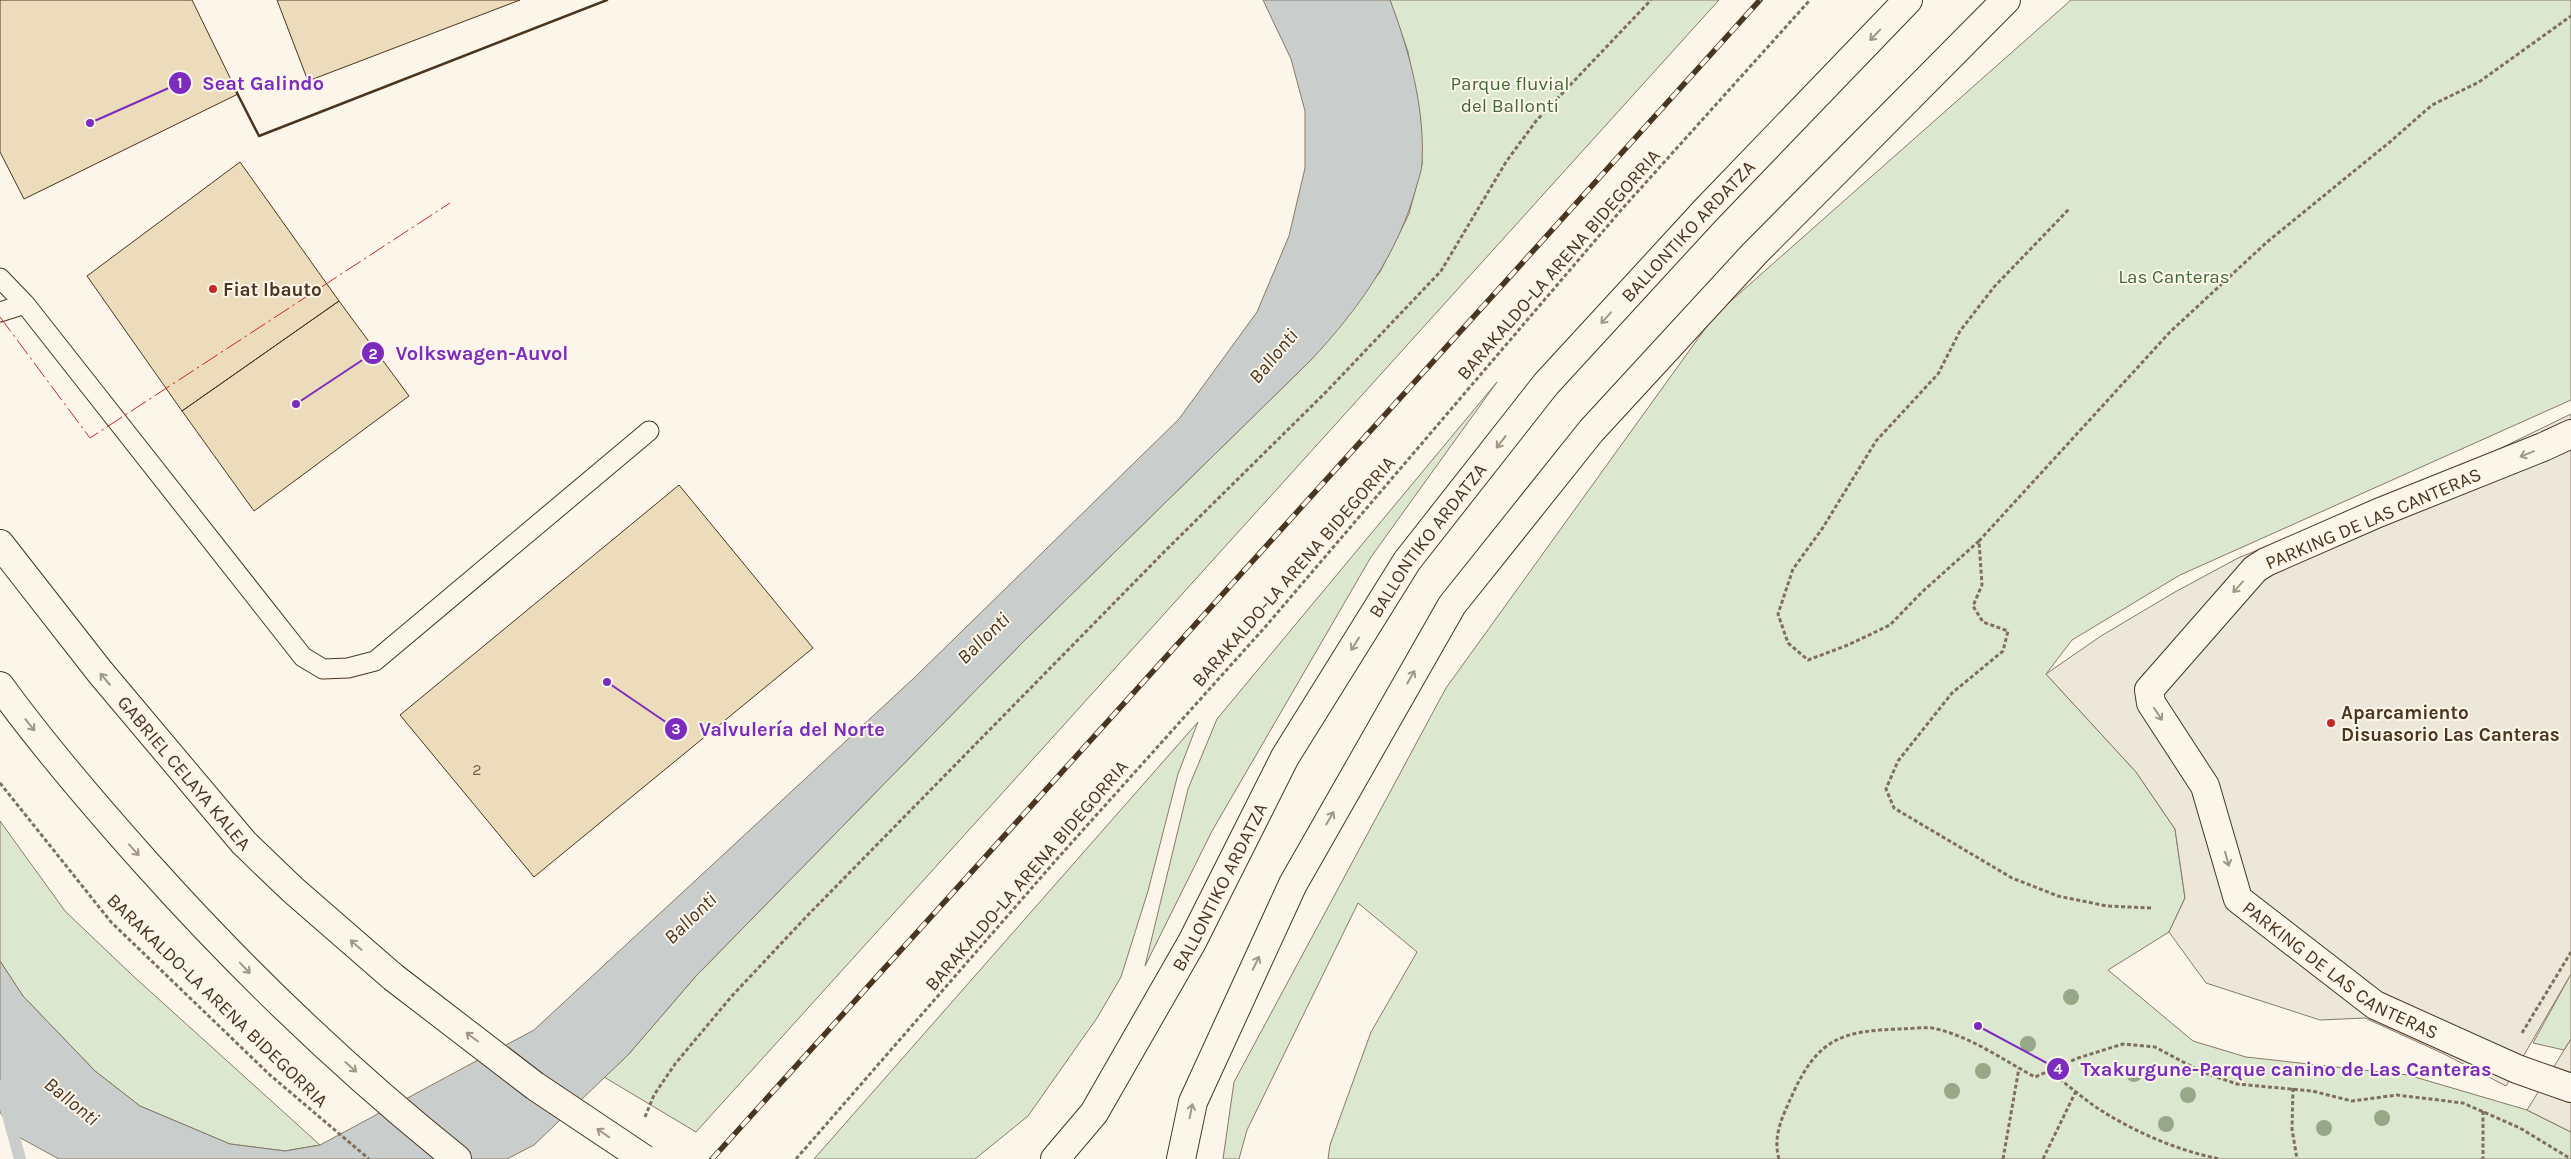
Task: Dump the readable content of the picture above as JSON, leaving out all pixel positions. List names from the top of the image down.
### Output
{
  "streets": {
    "main road": ["BALLONTIKO ARDATZA", "PARKING DE LAS CANTERAS", "GABRIEL CELAYA KALEA"],
    "path": ["BARAKALDO-LA ARENA BIDEGORRIA"]
  },
  "water": ["Ballonti"],
  "parks": ["Parque fluvial del Ballonti", "Las Canteras"],
  "places": [
    "Seat Galindo",
    "Fiat Ibauto",
    "Volkswagen-Auvol",
    "Valvulería del Norte",
    "Aparcamiento Disuasorio Las Canteras",
    "Txakurgune-Parque canino de Las Canteras"
  ],
  "house_numbers": ["2"]
}
